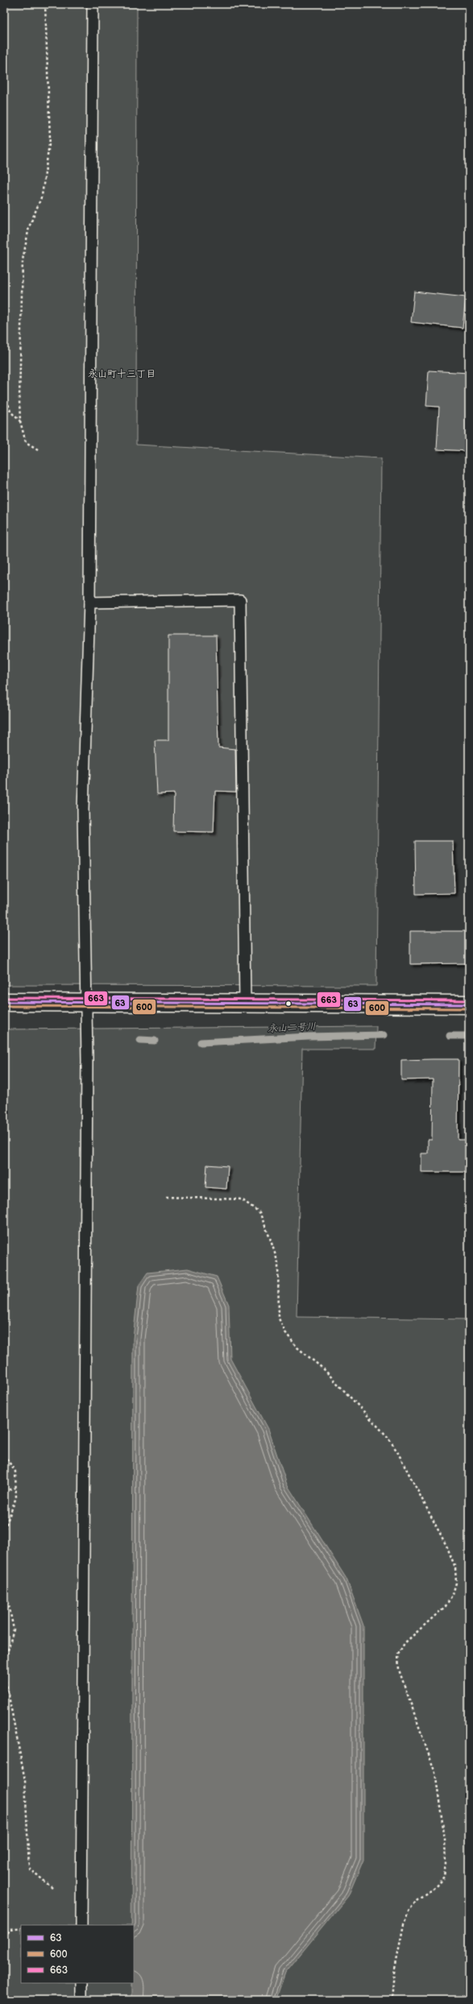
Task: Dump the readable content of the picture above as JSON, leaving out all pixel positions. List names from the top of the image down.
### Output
{
  "districts": ["永山町十三丁目"],
  "water": ["永山二号川"],
  "lines": ["transit line 663", "transit line 63", "transit line 600"],
  "legend": ["63", "600", "663"]
}
